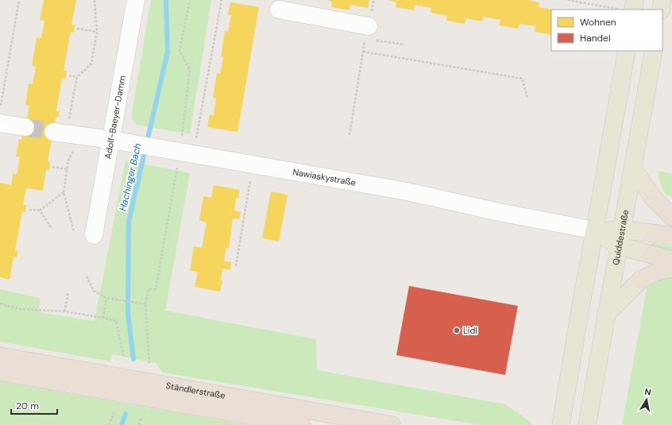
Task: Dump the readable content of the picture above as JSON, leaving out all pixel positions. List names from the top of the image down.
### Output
{
  "streets": {
    "highway": ["Ständlerstraße"],
    "main road": ["Quiddestraße"],
    "street": ["Adolf-Baeyer-Damm", "Nawiaskystraße"]
  },
  "crossings": [
    ["Adolf-Baeyer-Damm", "Nawiaskystraße"]
  ],
  "water": ["Hachinger Bach"],
  "places": ["Lidl"],
  "legend": ["Wohnen", "Handel"],
  "scale_bar": "20 m",
  "north": "top"
}
